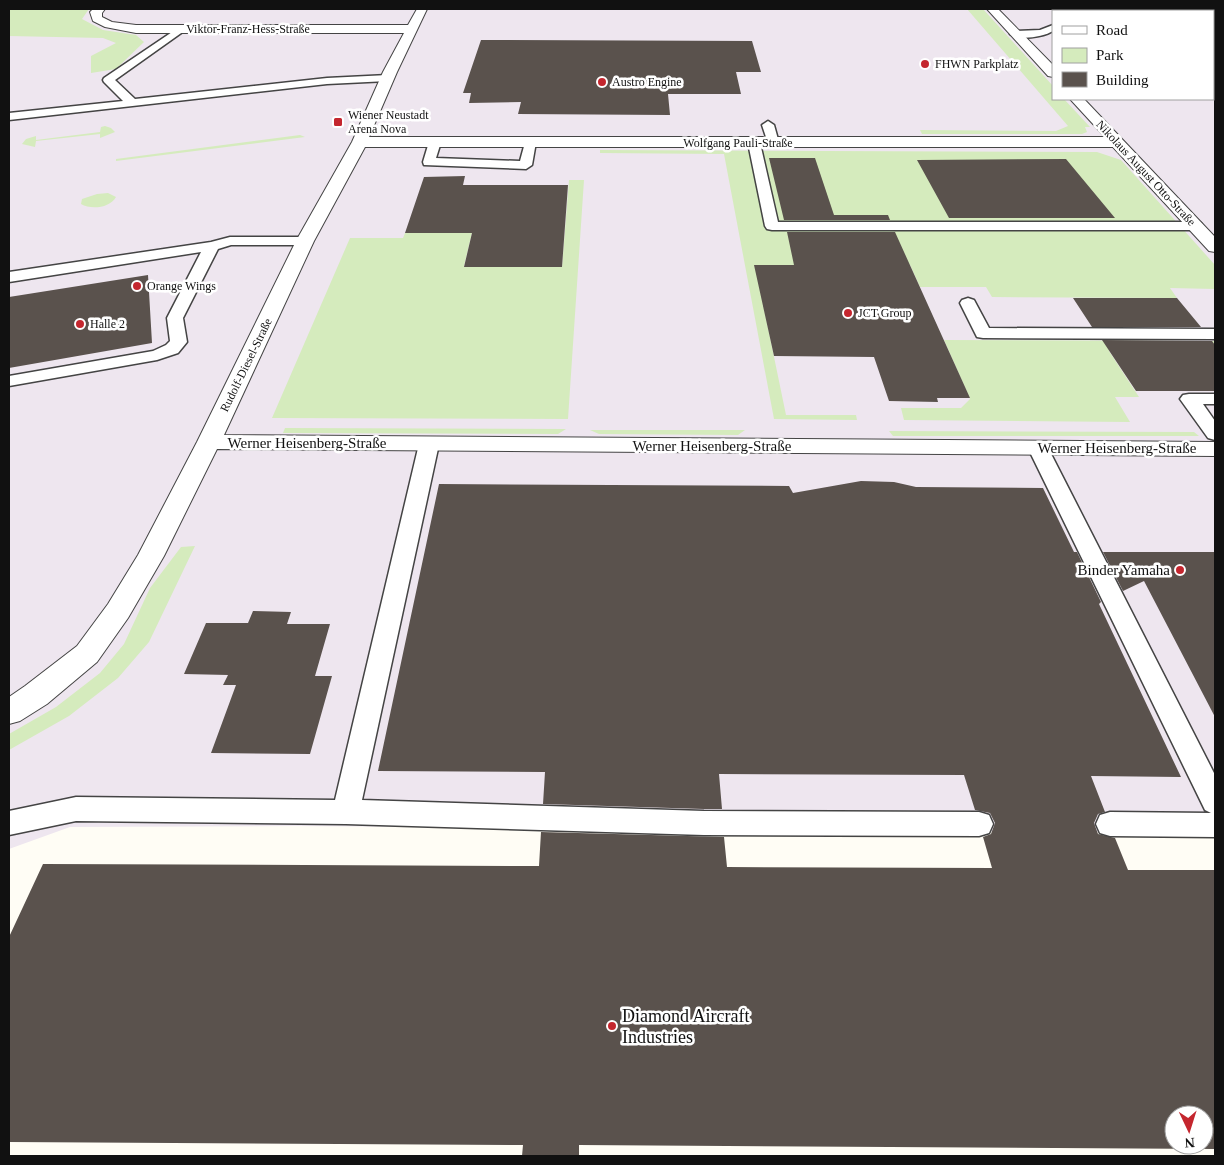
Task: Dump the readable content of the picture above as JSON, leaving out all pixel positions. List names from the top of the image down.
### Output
{
  "streets": {
    "street": [
      "Viktor-Franz-Hess-Straße",
      "Wolfgang Pauli-Straße",
      "Nikolaus August Otto-Straße",
      "Rudolf-Diesel-Straße",
      "Werner Heisenberg-Straße"
    ]
  },
  "crossings": [
    ["Viktor-Franz-Hess-Straße", "Rudolf-Diesel-Straße"],
    ["Wolfgang Pauli-Straße", "Nikolaus August Otto-Straße"],
    ["Wolfgang Pauli-Straße", "Rudolf-Diesel-Straße"],
    ["Rudolf-Diesel-Straße", "Werner Heisenberg-Straße"]
  ],
  "places": {
    "other": [
      "FHWN Parkplatz",
      "Austro Engine",
      "Orange Wings",
      "JCT Group",
      "Halle 2",
      "Binder Yamaha",
      "Diamond Aircraft Industries"
    ],
    "transit": ["Wiener Neustadt Arena Nova"]
  },
  "legend": ["Road", "Park", "Building"],
  "north": "bottom"
}
